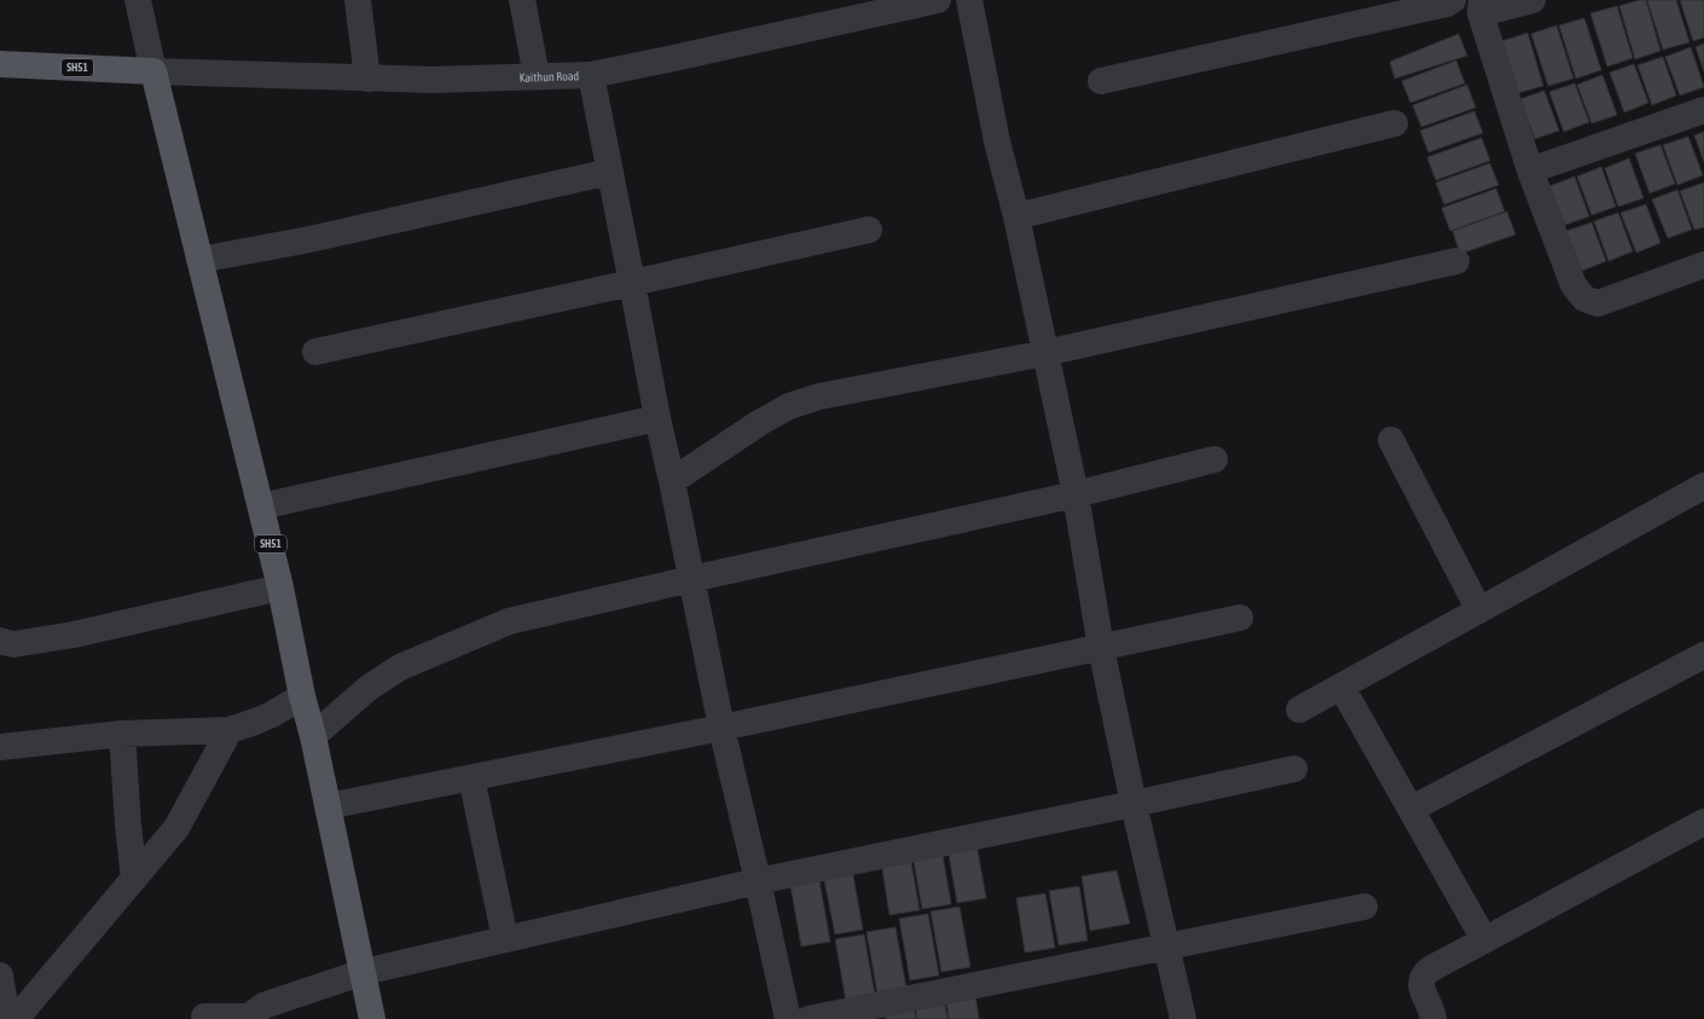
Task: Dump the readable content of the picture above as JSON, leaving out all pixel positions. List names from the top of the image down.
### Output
{
  "streets": {
    "main road": ["SH51"],
    "street": ["Kaithun Road"]
  },
  "crossings": [
    ["SH51", "Kaithun Road"]
  ]
}
